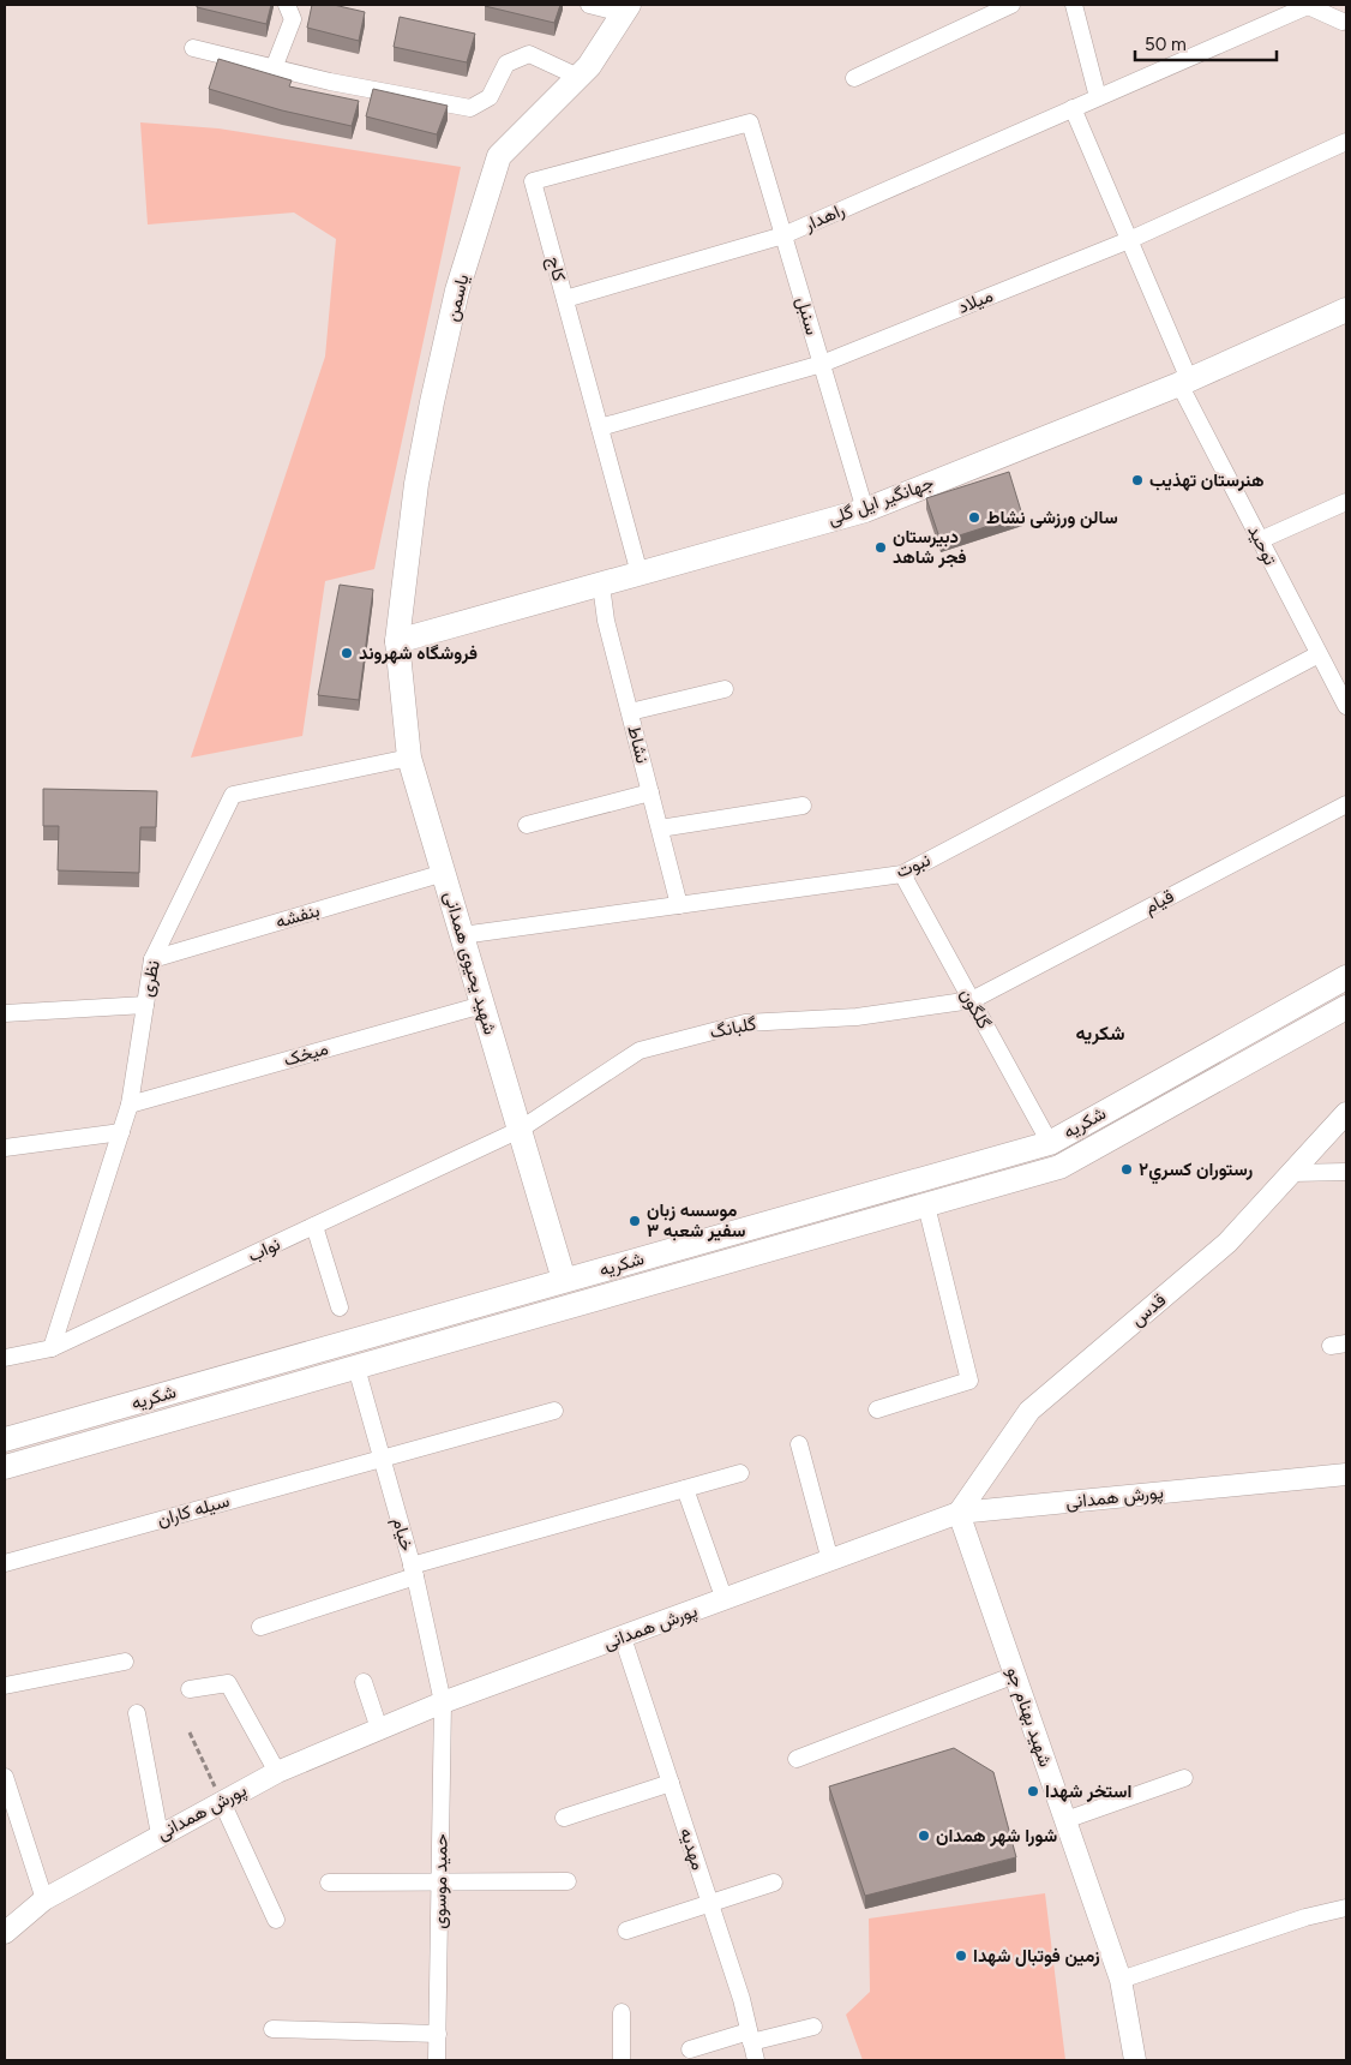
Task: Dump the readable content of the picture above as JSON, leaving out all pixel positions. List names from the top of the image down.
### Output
{
  "streets": {
    "main road": [
      "یاسمن",
      "جهانگیر ایل گلی",
      "شهید یحیوی همدانی",
      "شکریه"
    ],
    "street": [
      "راهدار",
      "کاج",
      "میلاد",
      "سنبل",
      "توحید",
      "نشاط",
      "نبوت",
      "قیام",
      "بنفشه",
      "نظری",
      "گلگون",
      "گلبانگ",
      "میخک",
      "نواب",
      "قدس",
      "پورش همدانی",
      "سیله کاران",
      "خیام",
      "شهید بهنام جو",
      "مهدیه",
      "حمید موسوی"
    ]
  },
  "crossings": [
    ["راهدار", "کاج"],
    ["راهدار", "سنبل"],
    ["راهدار", "توحید"],
    ["کاج", "میلاد"],
    ["کاج", "سنبل"],
    ["کاج", "جهانگیر ایل گلی"],
    ["یاسمن", "جهانگیر ایل گلی"],
    ["یاسمن", "شهید یحیوی همدانی"],
    ["میلاد", "سنبل"],
    ["میلاد", "توحید"],
    ["سنبل", "جهانگیر ایل گلی"],
    ["جهانگیر ایل گلی", "توحید"],
    ["جهانگیر ایل گلی", "نشاط"],
    ["جهانگیر ایل گلی", "شهید یحیوی همدانی"],
    ["توحید", "نبوت"],
    ["نشاط", "نبوت"],
    ["نبوت", "شهید یحیوی همدانی"],
    ["نبوت", "گلگون"],
    ["قیام", "گلگون"],
    ["قیام", "گلبانگ"],
    ["بنفشه", "شهید یحیوی همدانی"],
    ["بنفشه", "نظری"],
    ["شهید یحیوی همدانی", "نظری"],
    ["شهید یحیوی همدانی", "گلبانگ"],
    ["شهید یحیوی همدانی", "میخک"],
    ["شهید یحیوی همدانی", "شکریه"],
    ["شهید یحیوی همدانی", "نواب"],
    ["نظری", "میخک"],
    ["نظری", "نواب"],
    ["گلگون", "گلبانگ"],
    ["گلگون", "شکریه"],
    ["گلبانگ", "نواب"],
    ["شکریه", "خیام"],
    ["قدس", "پورش همدانی"],
    ["قدس", "شهید بهنام جو"],
    ["پورش همدانی", "خیام"],
    ["پورش همدانی", "شهید بهنام جو"],
    ["پورش همدانی", "مهدیه"],
    ["پورش همدانی", "حمید موسوی"],
    ["سیله کاران", "خیام"],
    ["خیام", "حمید موسوی"]
  ],
  "districts": ["شکریه"],
  "places": [
    "هنرستان تهذیب",
    "سالن ورزشی نشاط",
    "دبیرستان فجر شاهد",
    "فروشگاه شهروند",
    "رستوران کسري٢",
    "موسسه زبان سفیر شعبه ۳",
    "استخر شهدا",
    "شورا شهر همدان",
    "زمین فوتبال شهدا"
  ],
  "scale_bar": "50 m"
}
